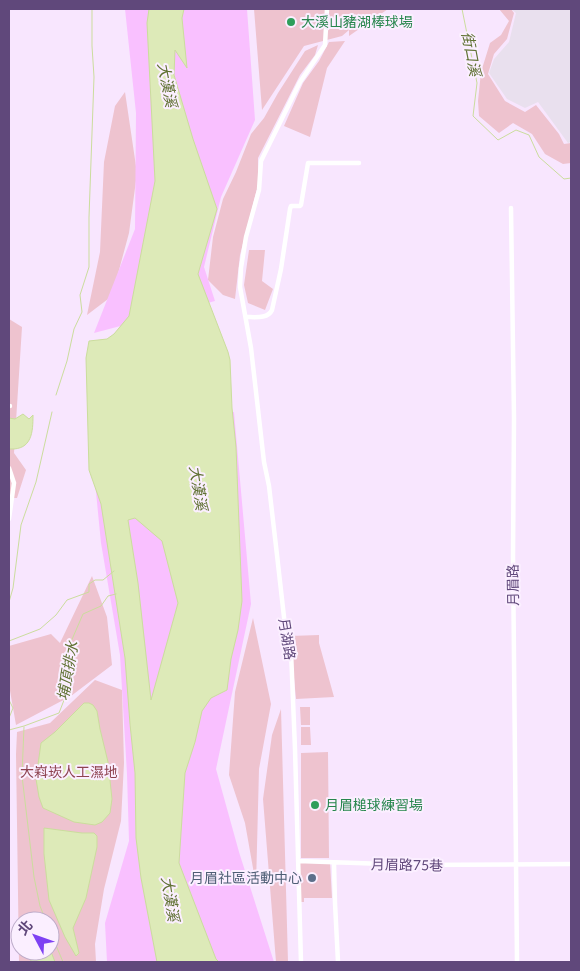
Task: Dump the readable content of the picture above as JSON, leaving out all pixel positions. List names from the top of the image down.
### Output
{
  "streets": {
    "street": ["月眉路", "月湖路", "月眉路75巷"]
  },
  "crossings": [
    ["月眉路", "月眉路75巷"],
    ["月湖路", "月眉路75巷"]
  ],
  "water": ["街口溪", "大漢溪", "埔頂排水"],
  "parks": ["大嵙崁人工濕地"],
  "places": ["大溪山豬湖棒球場", "月眉槌球練習場", "月眉社區活動中心"],
  "north": "top left"
}
